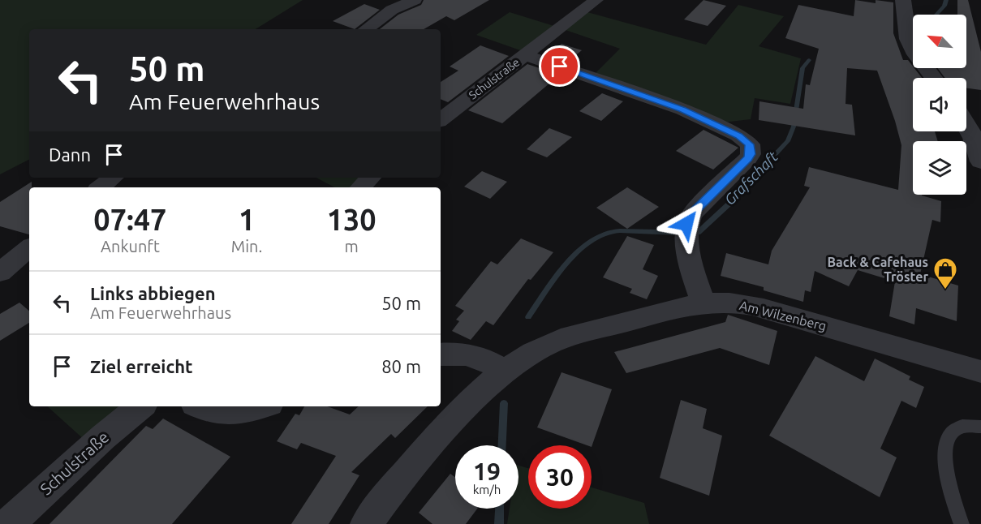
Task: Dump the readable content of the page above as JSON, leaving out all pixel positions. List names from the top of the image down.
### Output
{
  "streets": {
    "street": ["Schulstraße", "Am Wilzenberg"]
  },
  "water": ["Grafschaft"],
  "places": {
    "shop": ["Back & Cafehaus Tröster"]
  },
  "north": "top left",
  "page": {
    "turn": ["50 m", "Am Feuerwehrhaus"],
    "then": "Dann",
    "eta": [
      "07:47",
      "Ankunft",
      "1",
      "Min.",
      "130",
      "m"
    ],
    "list": [
      {
        "name": "Links abbiegen",
        "note": "Am Feuerwehrhaus",
        "value": "50 m"
      },
      {
        "name": "Ziel erreicht",
        "value": "80 m"
      }
    ],
    "speed": "19 km/h",
    "limit": "30"
  }
}
